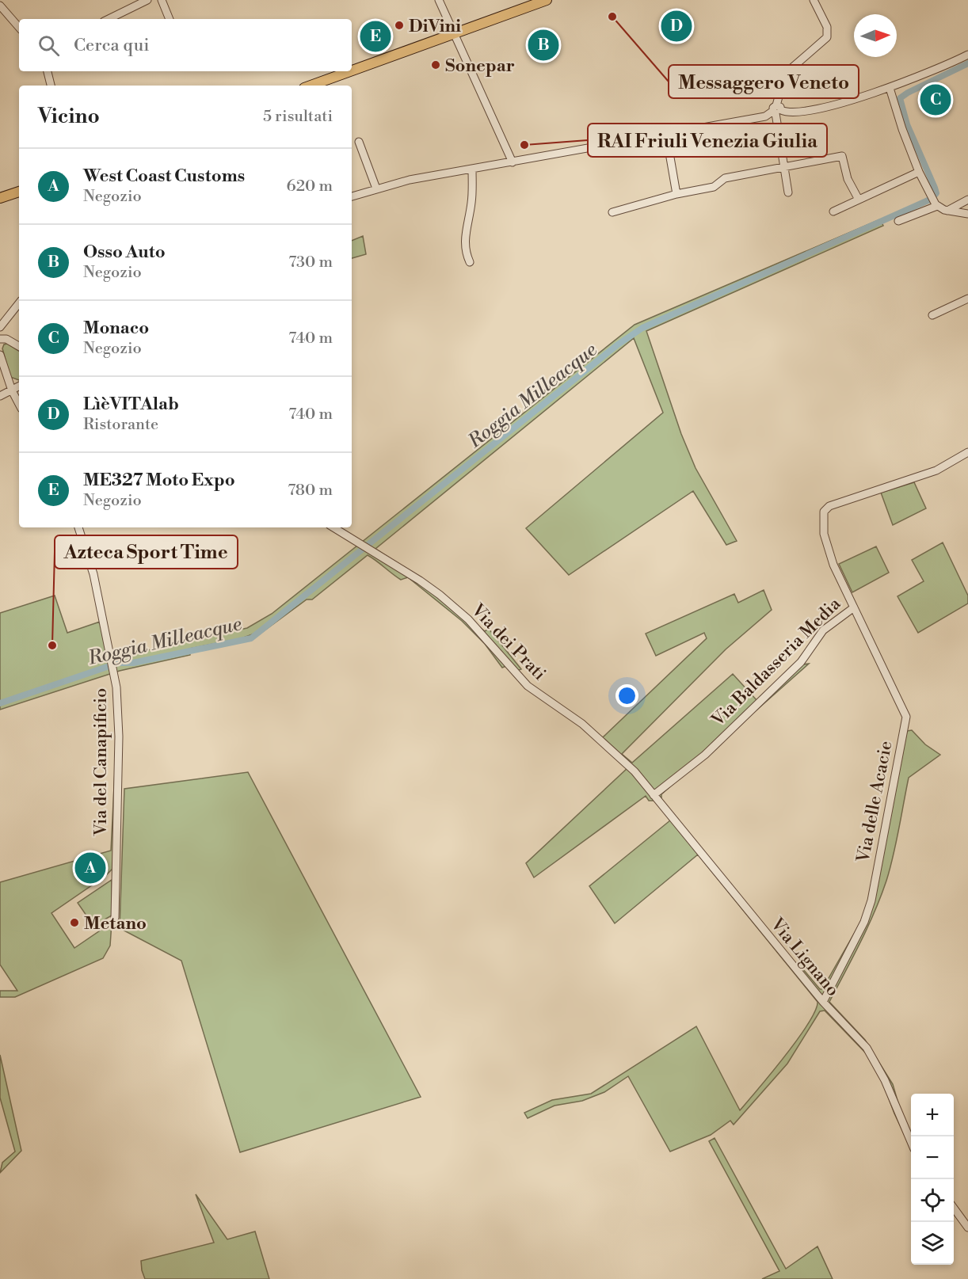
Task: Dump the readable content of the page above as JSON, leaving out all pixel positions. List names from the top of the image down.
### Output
{
  "streets": {
    "street": [
      "Via dei Prati",
      "Via Baldasseria Media",
      "Via del Canapificio",
      "Via delle Acacie",
      "Via Lignano"
    ]
  },
  "crossings": [
    ["Via dei Prati", "Via Baldasseria Media"],
    ["Via dei Prati", "Via Lignano"],
    ["Via Baldasseria Media", "Via delle Acacie"],
    ["Via Baldasseria Media", "Via Lignano"],
    ["Via delle Acacie", "Via Lignano"]
  ],
  "water": ["Roggia Milleacque"],
  "places": [
    "Messaggero Veneto",
    "DiVini",
    "Sonepar",
    "RAI Friuli Venezia Giulia",
    "Azteca Sport Time",
    "Metano"
  ],
  "north": "right",
  "page": {
    "pins": [
      "D",
      "E",
      "B",
      "C",
      "A"
    ],
    "search": "Cerca qui",
    "heading": ["Vicino", "5 risultati"],
    "list": [
      {
        "mark": "A",
        "name": "West Coast Customs",
        "note": "Negozio",
        "value": "620 m"
      },
      {
        "mark": "B",
        "name": "Osso Auto",
        "note": "Negozio",
        "value": "730 m"
      },
      {
        "mark": "C",
        "name": "Monaco",
        "note": "Negozio",
        "value": "740 m"
      },
      {
        "mark": "D",
        "name": "LìèVITAlab",
        "note": "Ristorante",
        "value": "740 m"
      },
      {
        "mark": "E",
        "name": "ME327 Moto Expo",
        "note": "Negozio",
        "value": "780 m"
      }
    ],
    "map_buttons": ["+", "−"]
  }
}
